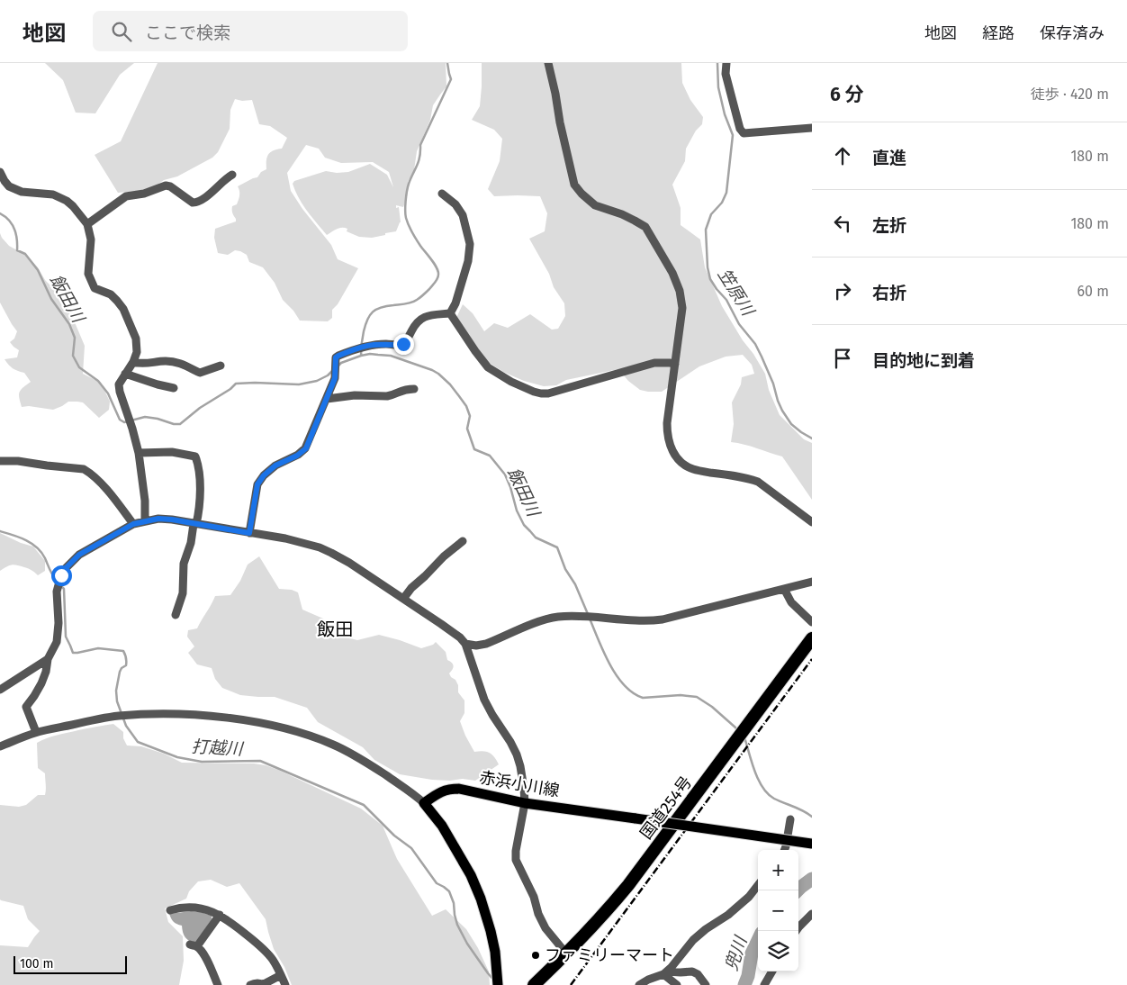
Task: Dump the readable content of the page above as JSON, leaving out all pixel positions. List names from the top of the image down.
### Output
{
  "streets": {
    "highway": ["国道254号"],
    "main road": ["赤浜小川線"]
  },
  "districts": ["飯田"],
  "water": [
    "笠原川",
    "飯田川",
    "打越川",
    "兜川"
  ],
  "places": ["ファミリーマート"],
  "scale_bar": "100 m",
  "page": {
    "header": "地図",
    "search": "ここで検索",
    "nav": ["地図", "経路", "保存済み"],
    "heading": ["6 分", "徒歩 · 420 m"],
    "list": [
      ["直進", "180 m"],
      ["左折", "180 m"],
      ["右折", "60 m"],
      "目的地に到着"
    ],
    "map_buttons": ["+", "−"],
    "scale": "100 m"
  }
}
